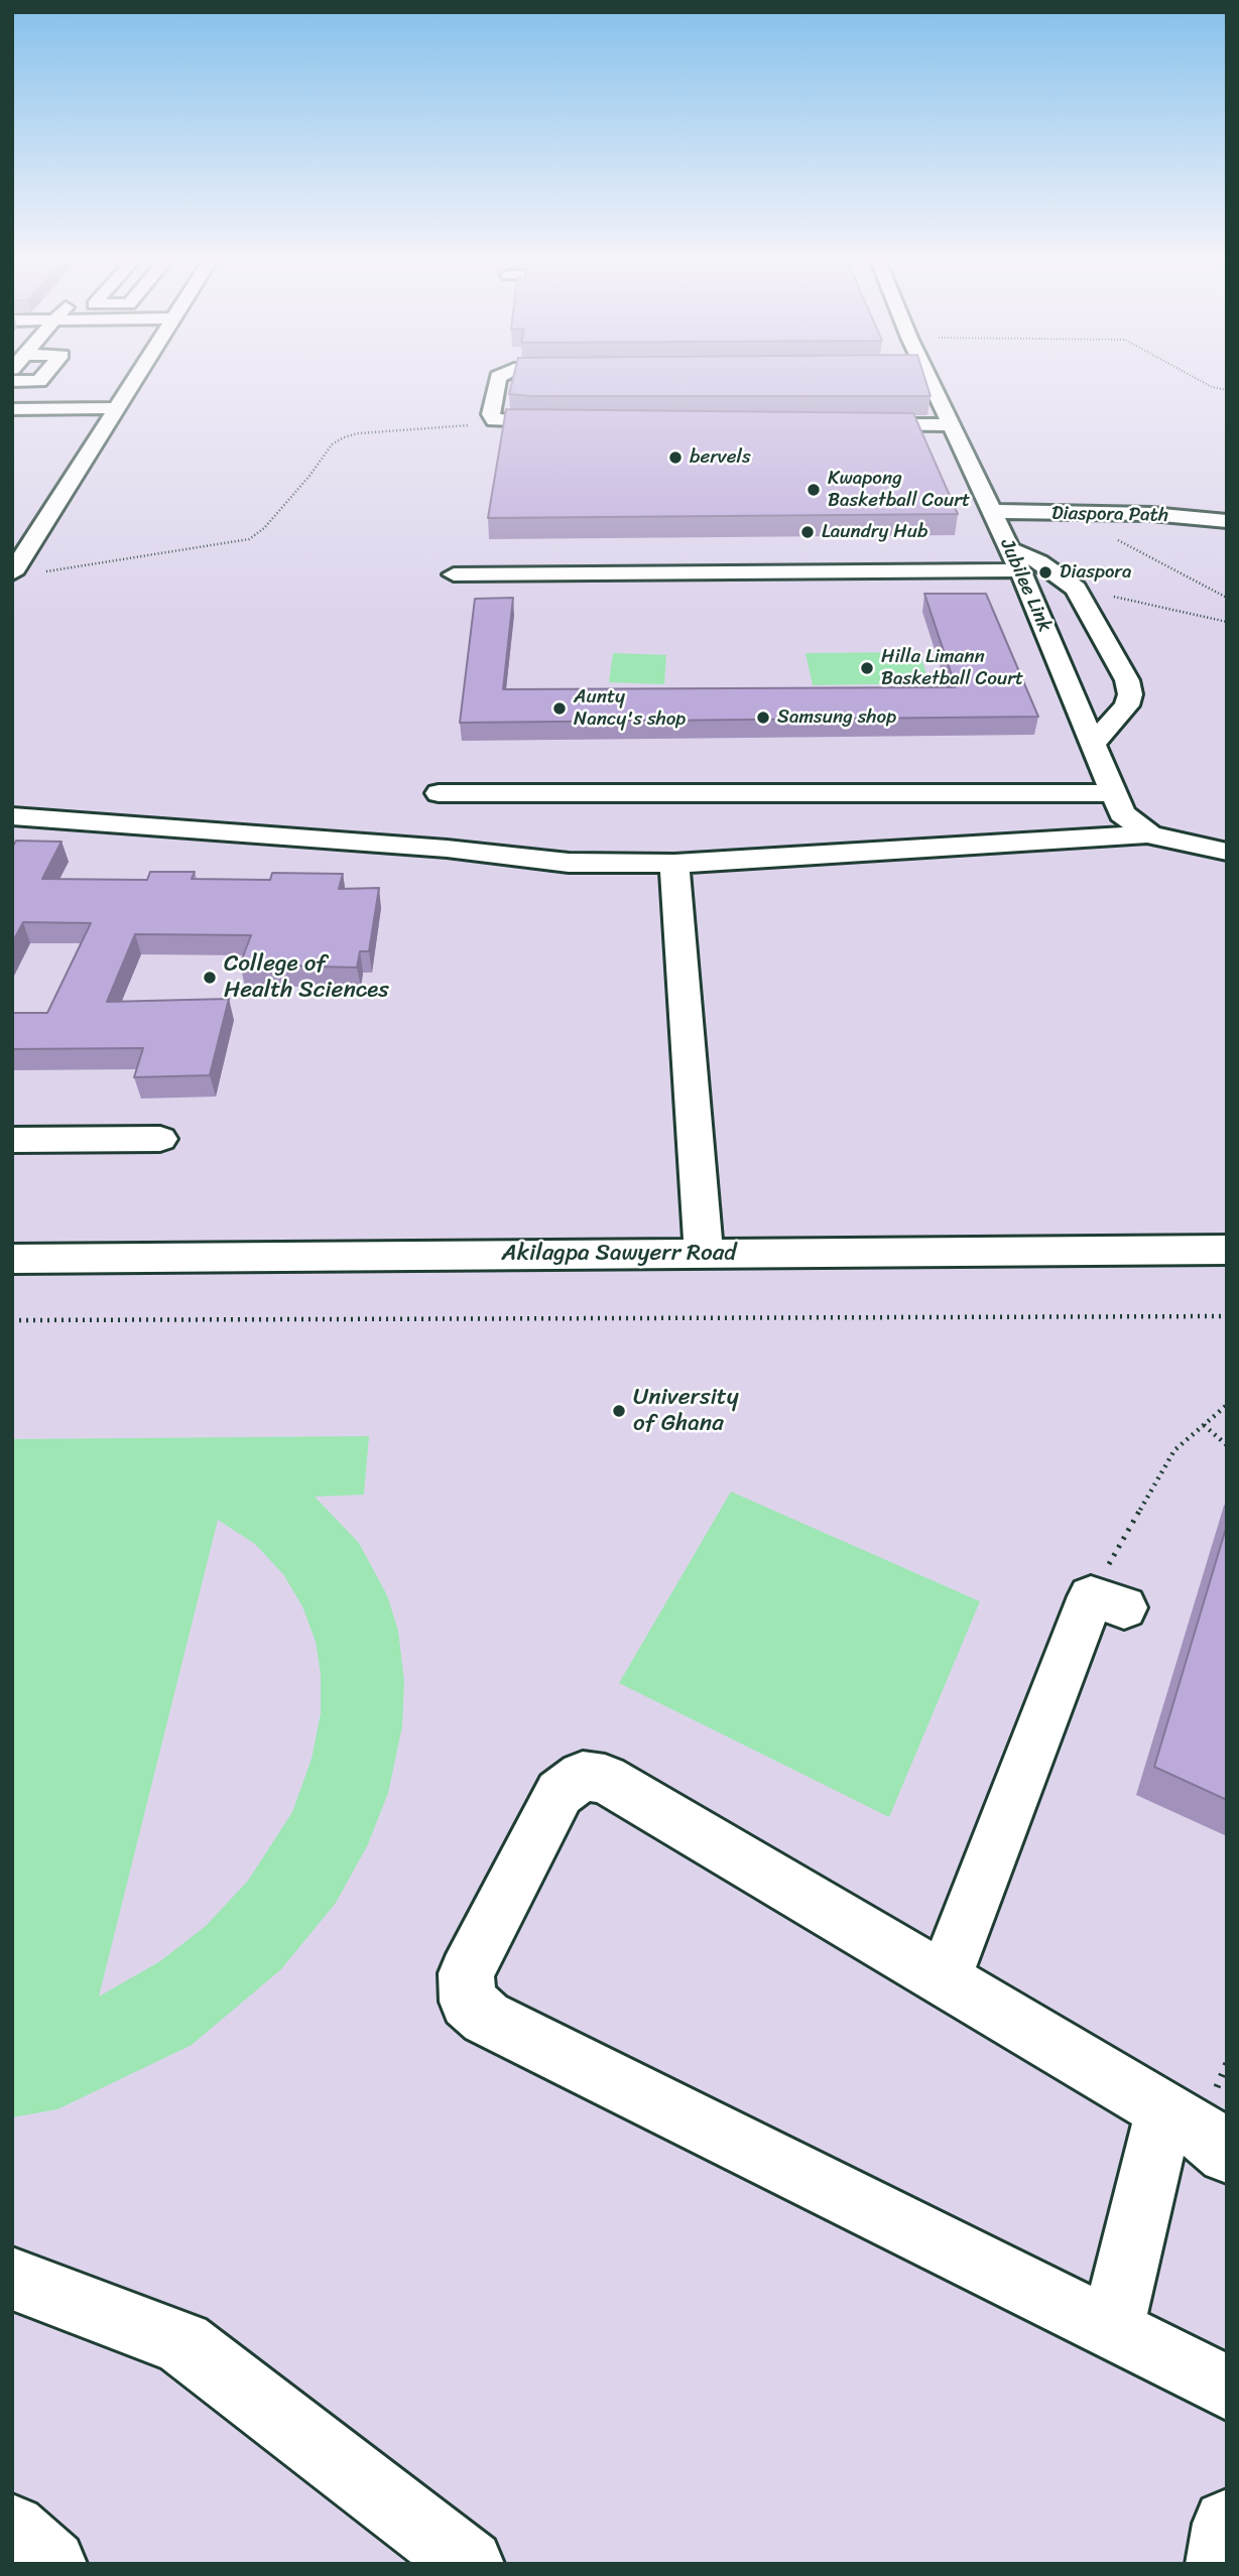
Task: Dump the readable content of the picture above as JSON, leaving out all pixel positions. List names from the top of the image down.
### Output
{
  "streets": {
    "street": ["Diaspora Path", "Jubilee Link", "Akilagpa Sawyerr Road"]
  },
  "crossings": [
    ["Diaspora Path", "Jubilee Link"]
  ],
  "places": [
    "bervels",
    "Kwapong Basketball Court",
    "Laundry Hub",
    "Diaspora",
    "Hilla Limann Basketball Court",
    "Aunty Nancy's shop",
    "Samsung shop",
    "College of Health Sciences",
    "University of Ghana"
  ]
}
